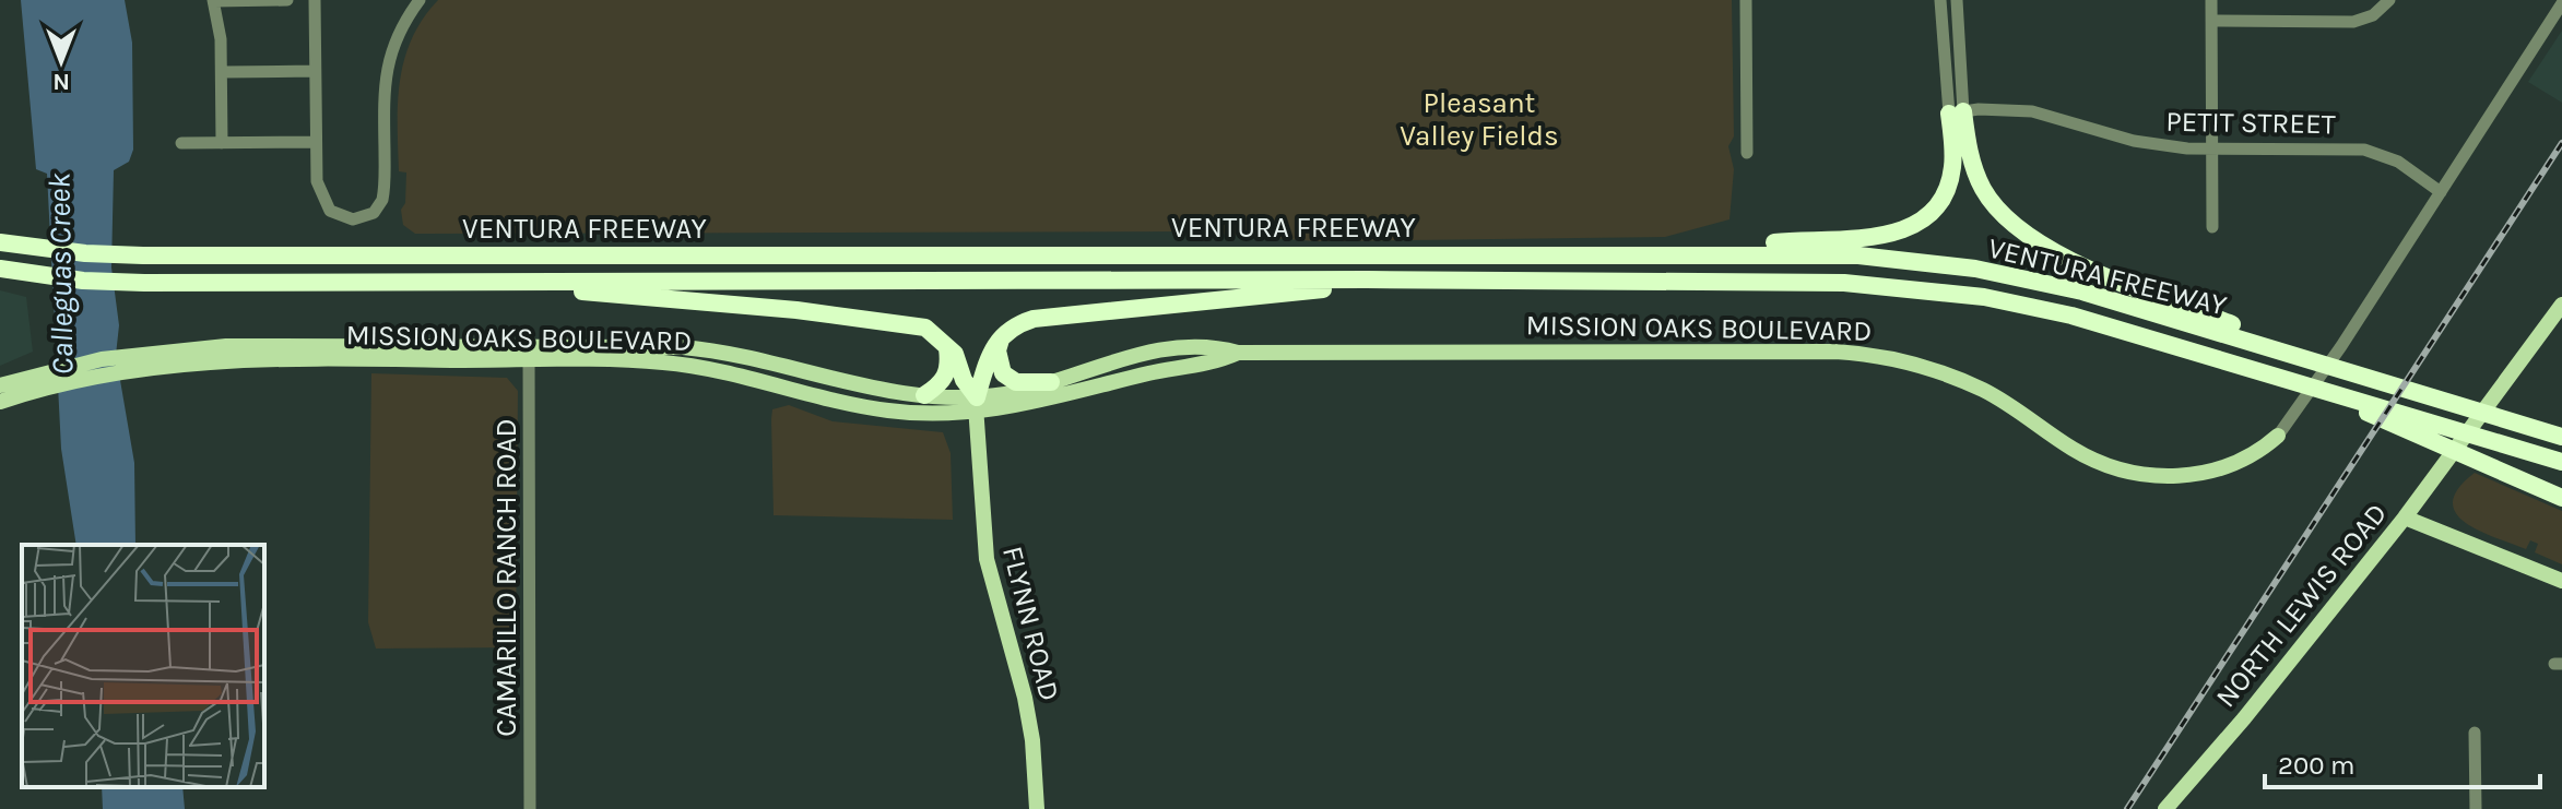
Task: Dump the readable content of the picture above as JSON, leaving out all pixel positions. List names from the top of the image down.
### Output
{
  "streets": {
    "highway": ["VENTURA FREEWAY"],
    "main road": ["MISSION OAKS BOULEVARD", "NORTH LEWIS ROAD", "FLYNN ROAD"],
    "street": ["PETIT STREET", "CAMARILLO RANCH ROAD"]
  },
  "crossings": [
    ["MISSION OAKS BOULEVARD", "CAMARILLO RANCH ROAD"],
    ["MISSION OAKS BOULEVARD", "FLYNN ROAD"]
  ],
  "water": ["Calleguas Creek"],
  "parks": ["Pleasant Valley Fields"],
  "scale_bar": "200 m",
  "north": "bottom"
}
